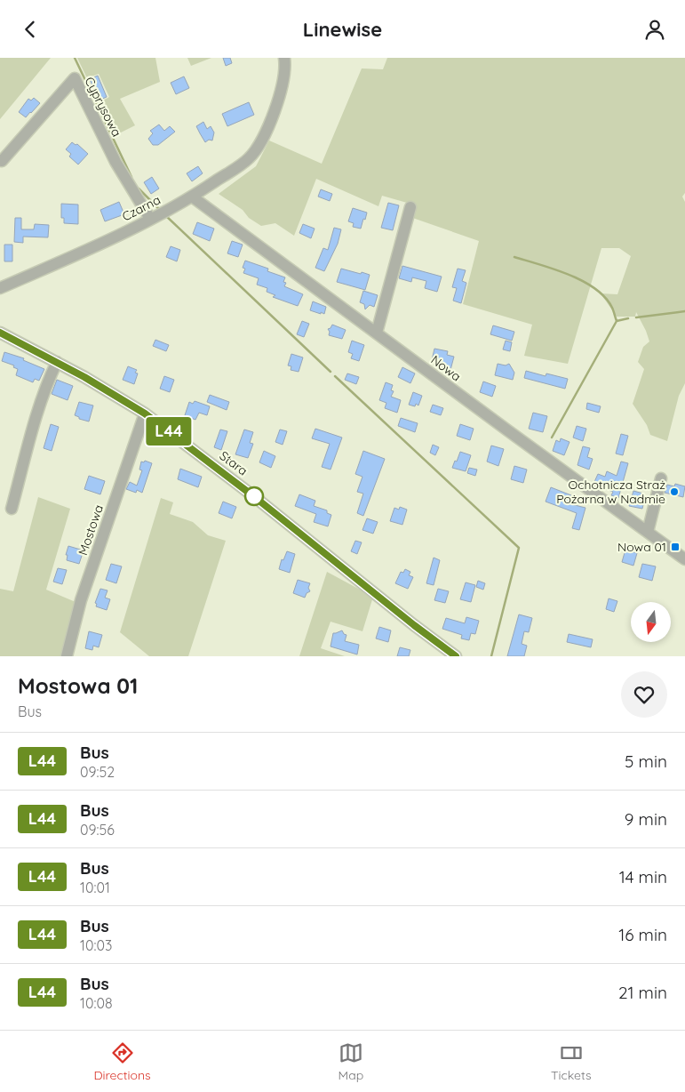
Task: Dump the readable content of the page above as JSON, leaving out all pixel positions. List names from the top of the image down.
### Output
{
  "streets": {
    "street": [
      "Cyprysowa",
      "Czarna",
      "Nowa",
      "Stara",
      "Mostowa"
    ]
  },
  "crossings": [
    ["Cyprysowa", "Czarna"],
    ["Czarna", "Nowa"],
    ["Stara", "Mostowa"]
  ],
  "places": {
    "other": ["Ochotnicza Straż Pożarna w Nadmie"],
    "transit": ["Nowa 01"]
  },
  "lines": ["bus line L44"],
  "north": "bottom",
  "page": {
    "header": "Linewise",
    "on_map": "L44",
    "heading": ["Mostowa 01", "Bus"],
    "list": [
      {
        "mark": "L44",
        "name": "Bus",
        "note": "09:52",
        "value": "5 min"
      },
      {
        "mark": "L44",
        "name": "Bus",
        "note": "09:56",
        "value": "9 min"
      },
      {
        "mark": "L44",
        "name": "Bus",
        "note": "10:01",
        "value": "14 min"
      },
      {
        "mark": "L44",
        "name": "Bus",
        "note": "10:03",
        "value": "16 min"
      },
      {
        "mark": "L44",
        "name": "Bus",
        "note": "10:08",
        "value": "21 min"
      }
    ],
    "tabs": ["Directions", "Map", "Tickets"]
  }
}
